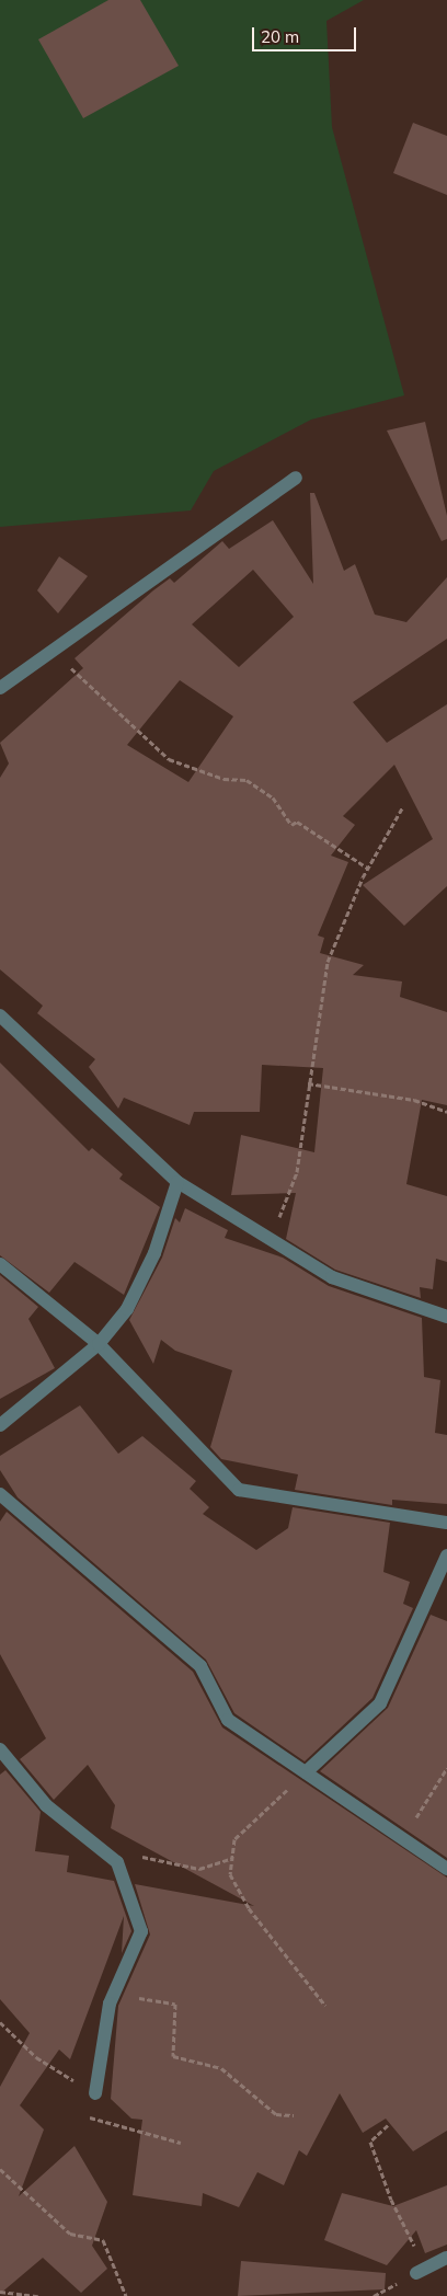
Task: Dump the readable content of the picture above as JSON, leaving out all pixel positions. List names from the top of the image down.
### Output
{
  "scale_bar": "20 m"
}
